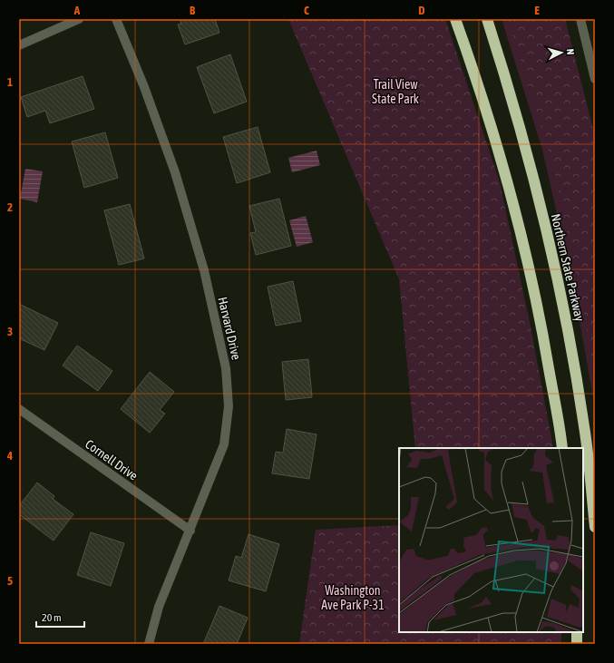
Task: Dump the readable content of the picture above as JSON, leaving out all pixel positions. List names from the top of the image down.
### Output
{
  "streets": {
    "highway": ["Northern State Parkway"],
    "street": ["Harvard Drive", "Cornell Drive"]
  },
  "crossings": [
    ["Harvard Drive", "Cornell Drive"]
  ],
  "parks": ["Trail View State Park", "Washington Ave Park P-31"],
  "scale_bar": "20 m",
  "north": "right",
  "grid": {
    "columns": [
      "A",
      "B",
      "C",
      "D",
      "E"
    ],
    "rows": [
      "1",
      "2",
      "3",
      "4",
      "5"
    ]
  }
}
